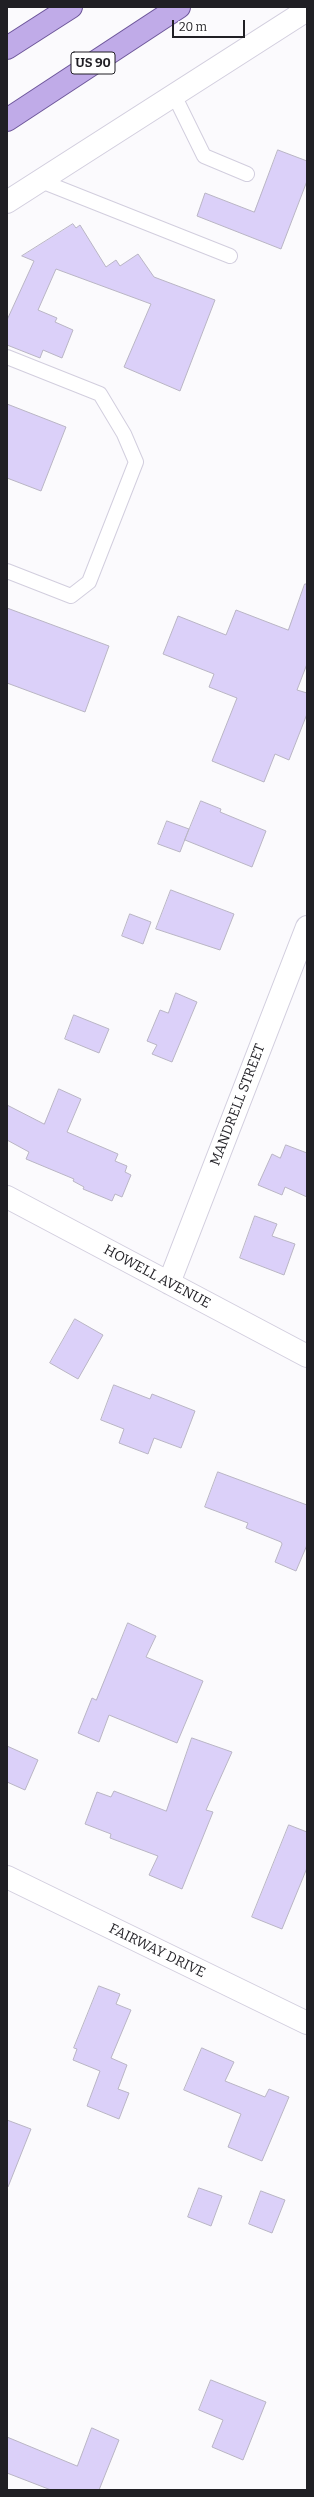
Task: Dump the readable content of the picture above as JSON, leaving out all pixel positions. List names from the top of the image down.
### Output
{
  "streets": {
    "main road": ["US 90"],
    "street": ["MANDRELL STREET", "HOWELL AVENUE", "FAIRWAY DRIVE"]
  },
  "crossings": [
    ["MANDRELL STREET", "HOWELL AVENUE"]
  ],
  "scale_bar": "20 m"
}
